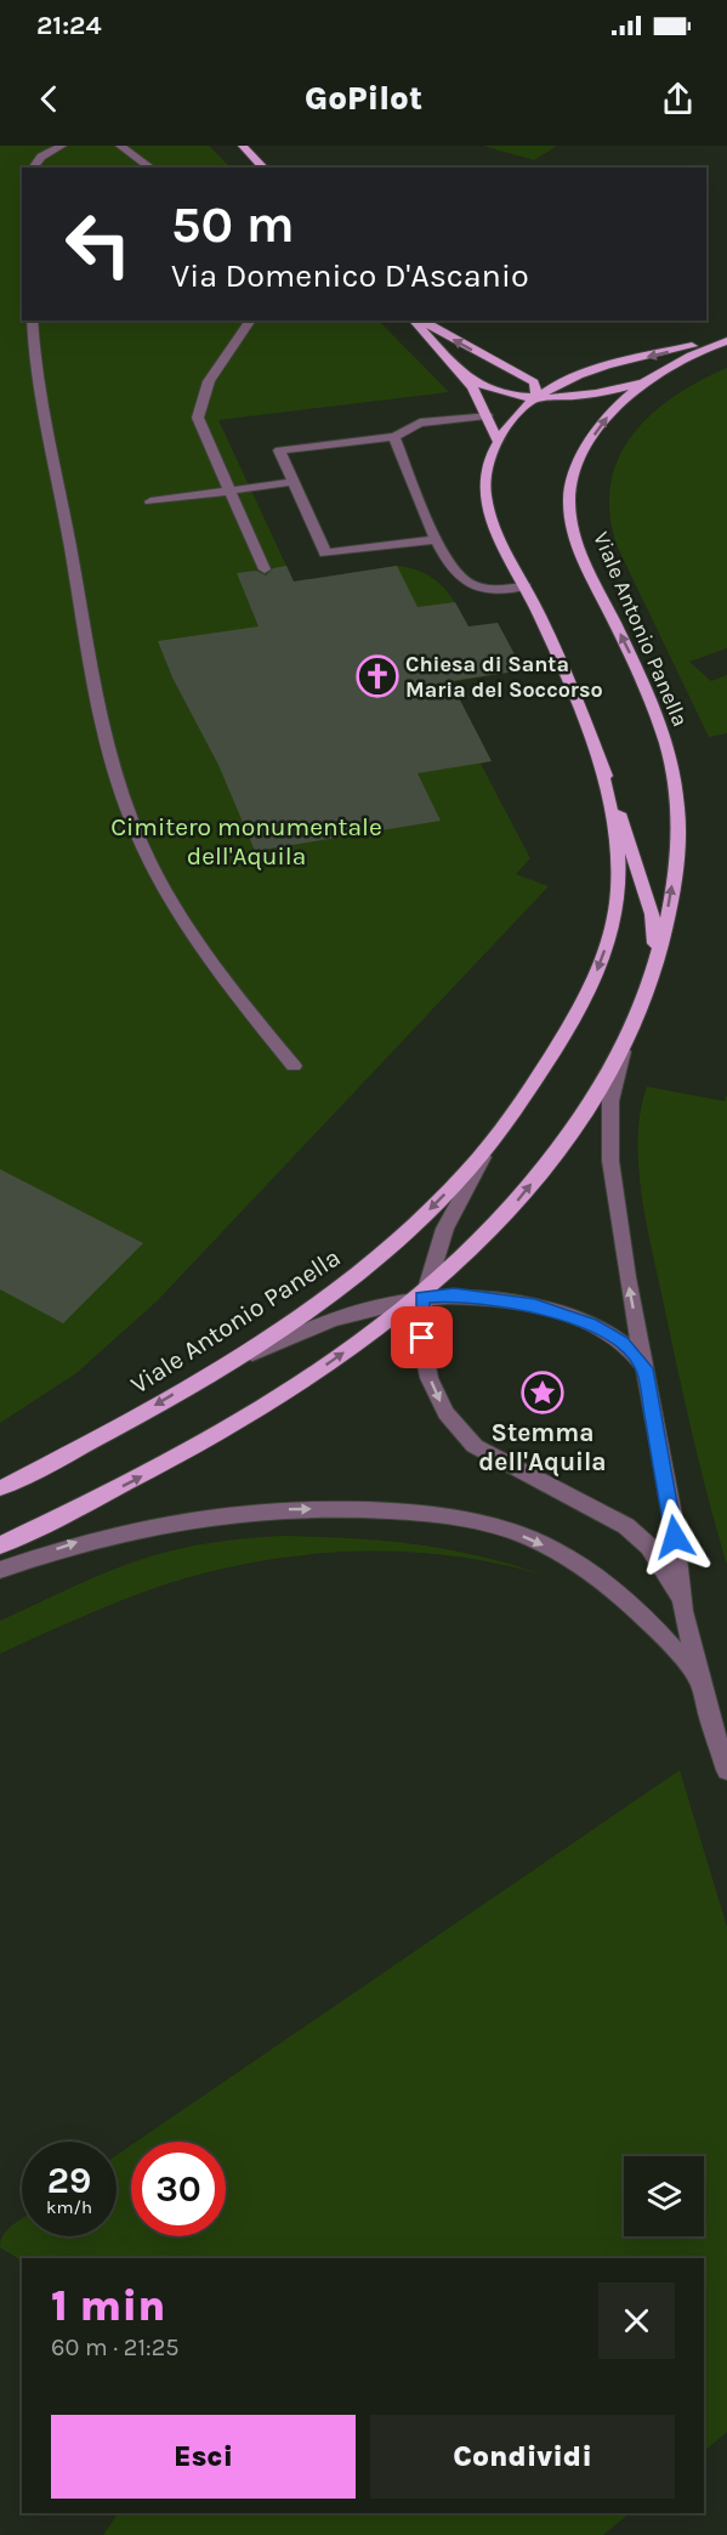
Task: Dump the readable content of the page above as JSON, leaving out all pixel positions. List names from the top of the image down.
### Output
{
  "streets": {
    "main road": ["Viale Antonio Panella"]
  },
  "parks": ["Cimitero monumentale dell'Aquila"],
  "places": {
    "church": ["Chiesa di Santa Maria del Soccorso"],
    "place": ["Stemma dell'Aquila"]
  },
  "page": {
    "status": "21:24",
    "header": "GoPilot",
    "turn": ["50 m", "Via Domenico D'Ascanio"],
    "speed": "29 km/h",
    "limit": "30",
    "heading": ["1 min", "60 m · 21:25"],
    "buttons": ["Esci", "Condividi"]
  }
}
